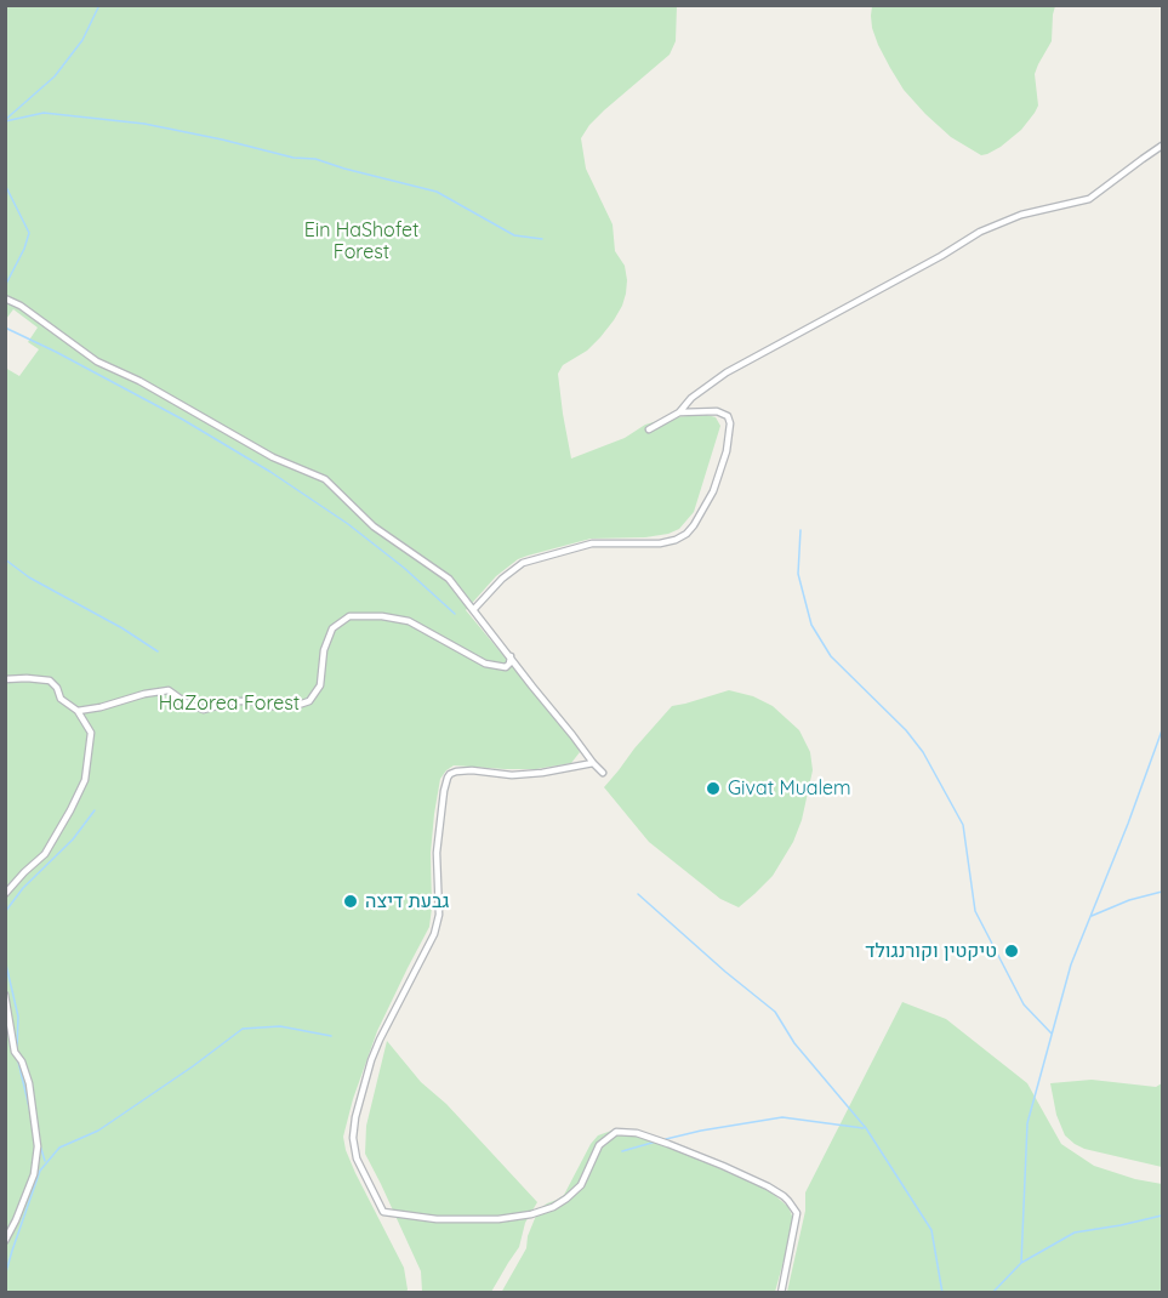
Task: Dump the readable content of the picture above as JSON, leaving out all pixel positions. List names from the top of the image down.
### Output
{
  "parks": ["Ein HaShofet Forest", "HaZorea Forest"],
  "places": ["Givat Mualem", "גבעת דיצה", "טיקטין וקורנגולד"]
}
